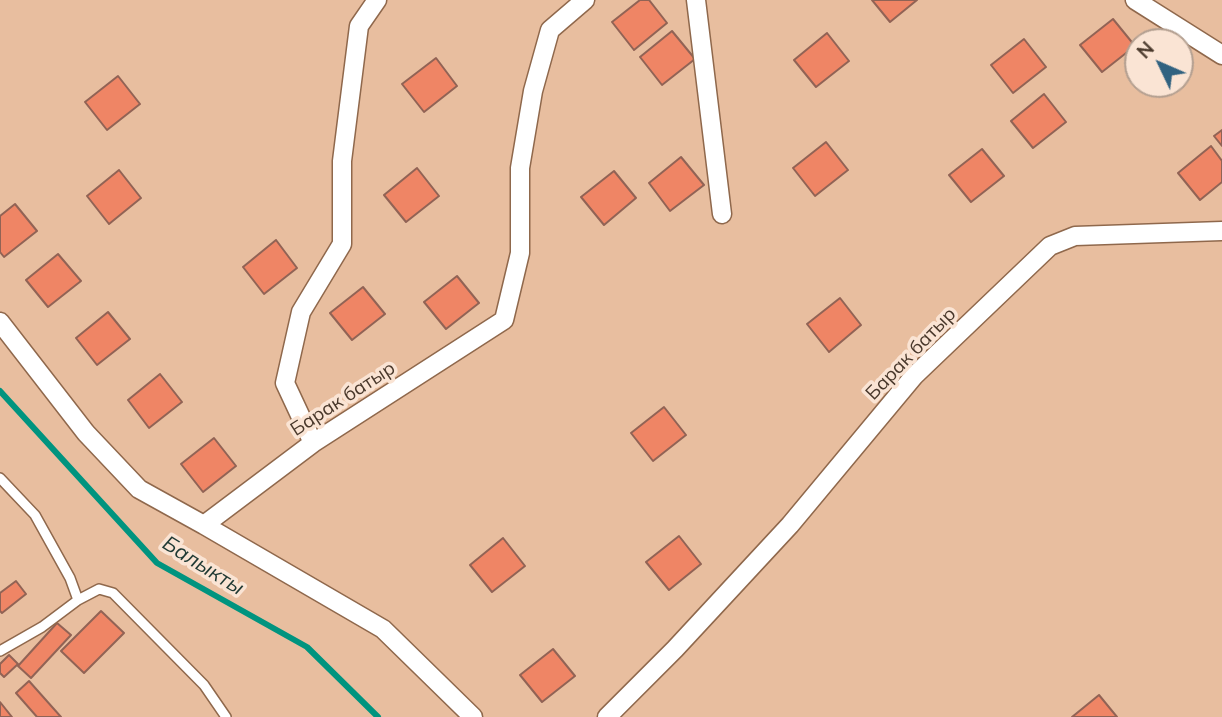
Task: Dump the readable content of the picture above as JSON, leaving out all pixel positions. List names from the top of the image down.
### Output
{
  "streets": {
    "street": ["Барак батыр"]
  },
  "water": ["Балыкты"],
  "north": "top left"
}
